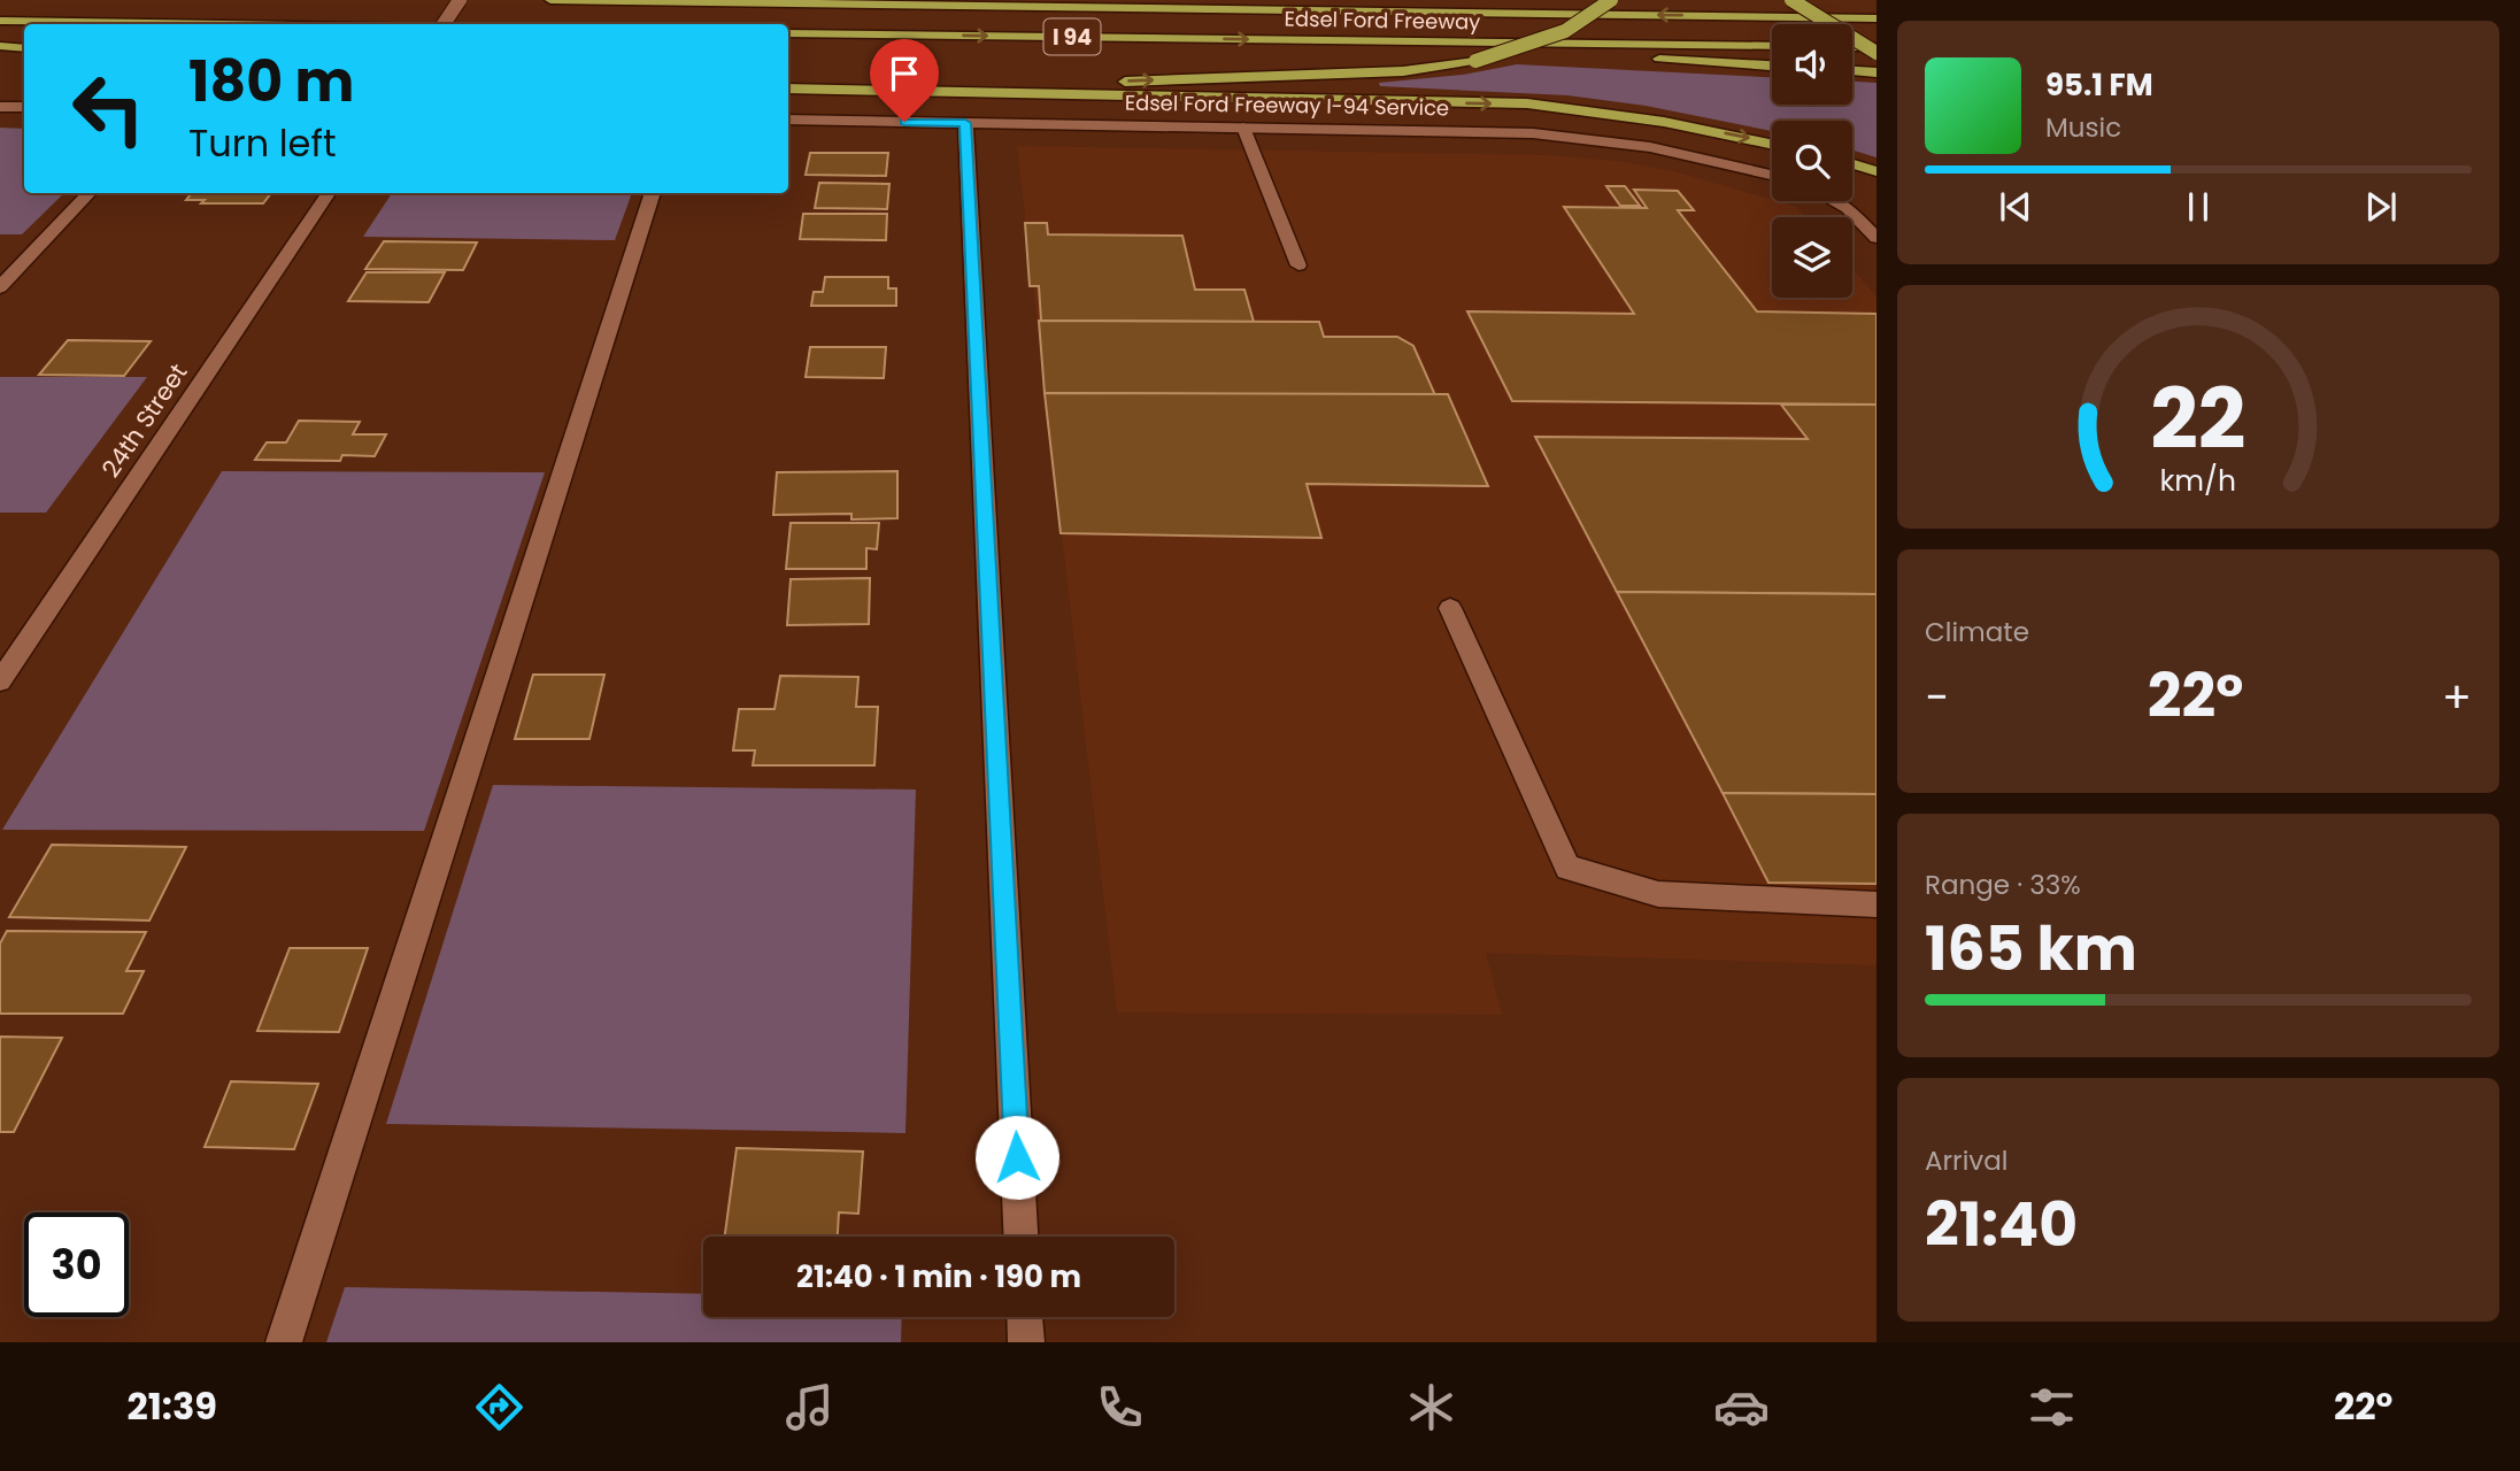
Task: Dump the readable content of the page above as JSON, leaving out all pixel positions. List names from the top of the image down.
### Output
{
  "streets": {
    "highway": ["Edsel Ford Freeway", "I 94"],
    "street": ["Edsel Ford Freeway I-94 Service", "24th Street"]
  },
  "page": {
    "turn": ["180 m", "Turn left"],
    "song": ["95.1 FM", "Music"],
    "tile": [
      "Climate",
      ["Range · 33%", "165 km"],
      ["Arrival", "21:40"]
    ],
    "heat": ["−", "22°", "+"],
    "limit": "30",
    "trip": "21:40 · 1 min · 190 m",
    "tabs": ["21:39", "22°"],
    "gauge": ["22", "km/h"]
  }
}
